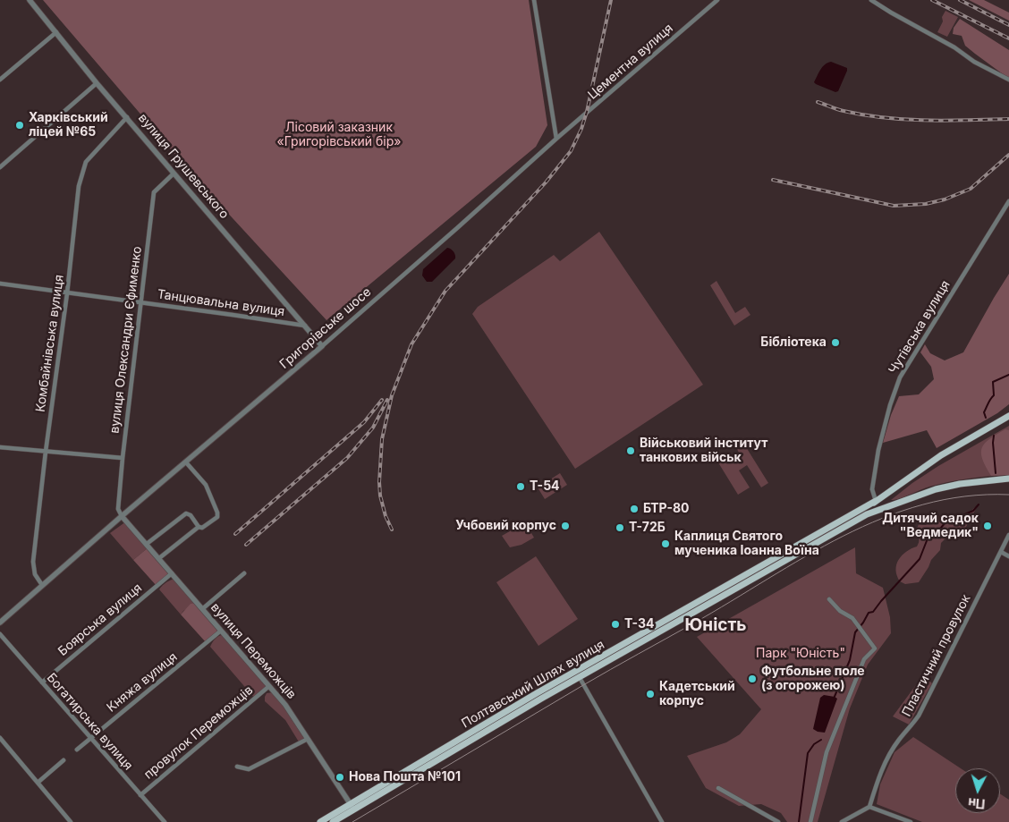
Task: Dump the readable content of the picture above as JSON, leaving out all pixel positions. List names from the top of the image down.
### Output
{
  "streets": {
    "main road": ["Полтавський Шлях вулиця"],
    "street": [
      "Цементна вулиця",
      "вулиця Грушевського",
      "Танцювальна вулиця",
      "Чутівська вулиця",
      "Григорівське шосе",
      "вулиця Олександри Єфименко",
      "Комбайнівська вулиця",
      "Боярська вулиця",
      "вулиця Переможців",
      "Пластичний провулок",
      "Княжа вулиця",
      "Богатирська вулиця",
      "провулок Переможців"
    ]
  },
  "crossings": [
    ["Цементна вулиця", "Григорівське шосе"],
    ["вулиця Грушевського", "Танцювальна вулиця"],
    ["вулиця Грушевського", "Григорівське шосе"],
    ["вулиця Грушевського", "вулиця Олександри Єфименко"],
    ["вулиця Грушевського", "Комбайнівська вулиця"],
    ["Танцювальна вулиця", "вулиця Олександри Єфименко"],
    ["Танцювальна вулиця", "Комбайнівська вулиця"],
    ["Чутівська вулиця", "Полтавський Шлях вулиця"],
    ["Григорівське шосе", "вулиця Олександри Єфименко"],
    ["Григорівське шосе", "Комбайнівська вулиця"],
    ["Григорівське шосе", "вулиця Переможців"],
    ["вулиця Олександри Єфименко", "вулиця Переможців"],
    ["Боярська вулиця", "вулиця Переможців"],
    ["Боярська вулиця", "Богатирська вулиця"],
    ["вулиця Переможців", "Княжа вулиця"],
    ["вулиця Переможців", "Полтавський Шлях вулиця"],
    ["вулиця Переможців", "провулок Переможців"],
    ["Княжа вулиця", "Богатирська вулиця"],
    ["Богатирська вулиця", "провулок Переможців"]
  ],
  "districts": ["Юність"],
  "parks": ["Лісовий заказник «Григорівський бір»", "Парк \"Юність\""],
  "places": [
    "Харківський ліцей №65",
    "Бібліотека",
    "Військовий інститут танкових військ",
    "Т-54",
    "БТР-80",
    "Учбовий корпус",
    "Дитячий садок \"Ведмедик\"",
    "Т-72Б",
    "Каплиця Святого мученика Іоанна Воїна",
    "T-34",
    "Футбольне поле (з огорожею)",
    "Кадетський корпус",
    "Нова Пошта №101"
  ],
  "north": "bottom"
}
